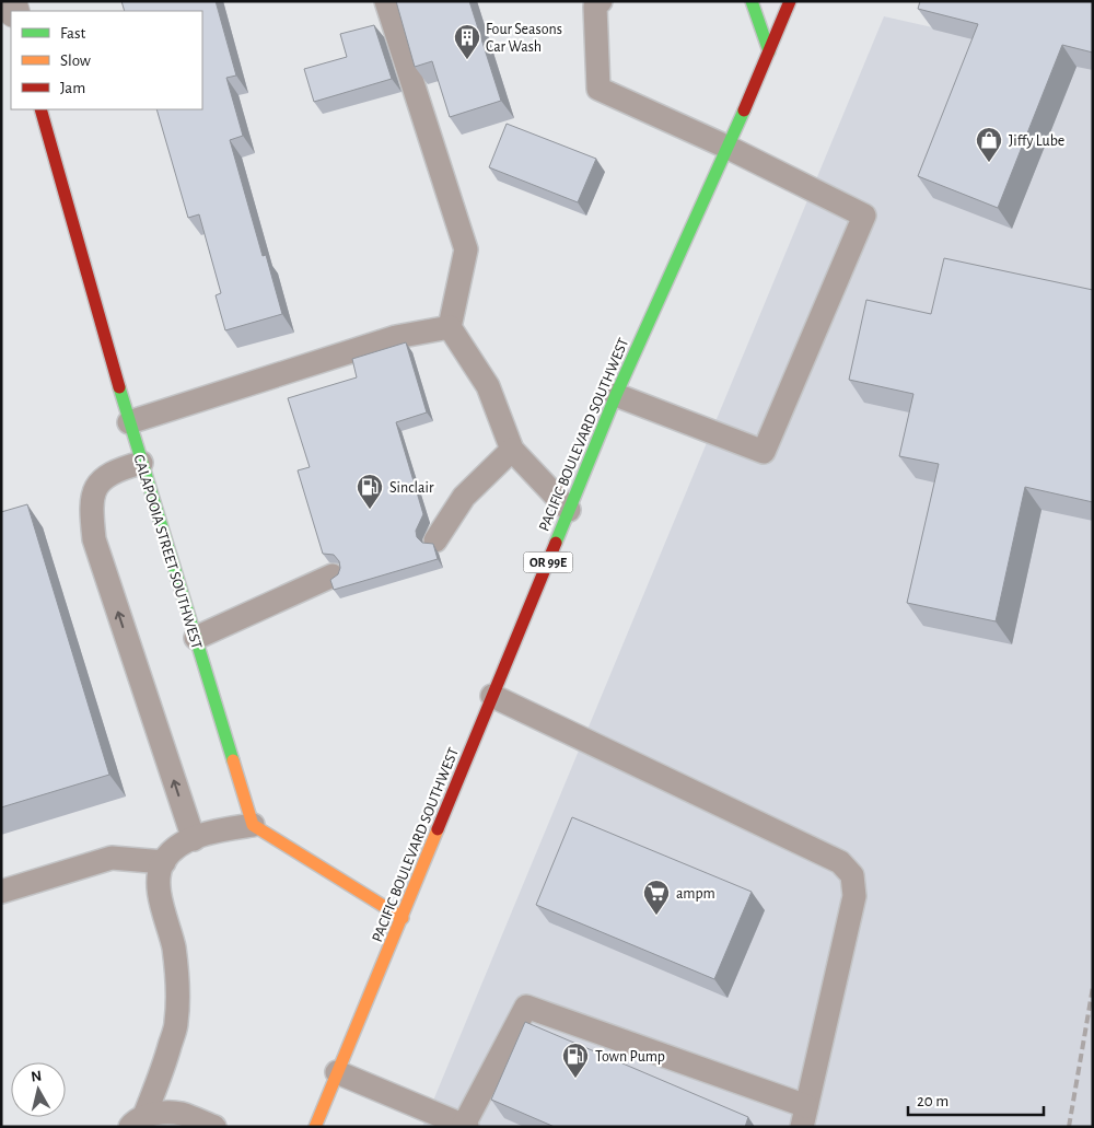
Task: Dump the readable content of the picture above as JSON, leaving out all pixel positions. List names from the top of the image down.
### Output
{
  "streets": {
    "main road": ["PACIFIC BOULEVARD SOUTHWEST", "CALAPOOIA STREET SOUTHWEST", "OR 99E"]
  },
  "places": {
    "building": ["Four Seasons Car Wash"],
    "shop": ["Jiffy Lube"],
    "fuel station": ["Sinclair", "Town Pump"],
    "supermarket": ["ampm"]
  },
  "legend": ["Fast", "Slow", "Jam"],
  "scale_bar": "20 m",
  "north": "top"
}
